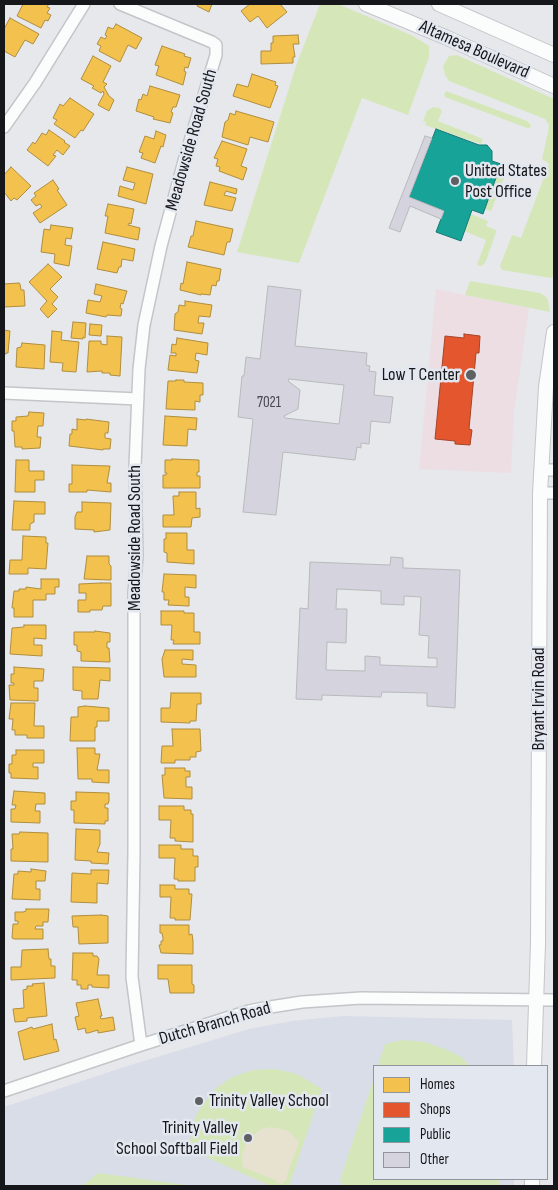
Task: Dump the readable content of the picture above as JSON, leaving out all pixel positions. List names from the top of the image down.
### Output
{
  "streets": {
    "main road": ["Altamesa Boulevard", "Bryant Irvin Road"],
    "street": ["Meadowside Road South", "Dutch Branch Road"]
  },
  "crossings": [
    ["Meadowside Road South", "Dutch Branch Road"],
    ["Bryant Irvin Road", "Dutch Branch Road"]
  ],
  "places": [
    "United States Post Office",
    "Low T Center",
    "Trinity Valley School",
    "Trinity Valley School Softball Field"
  ],
  "house_numbers": ["7021"],
  "legend": [
    "Homes",
    "Shops",
    "Public",
    "Other"
  ]
}
